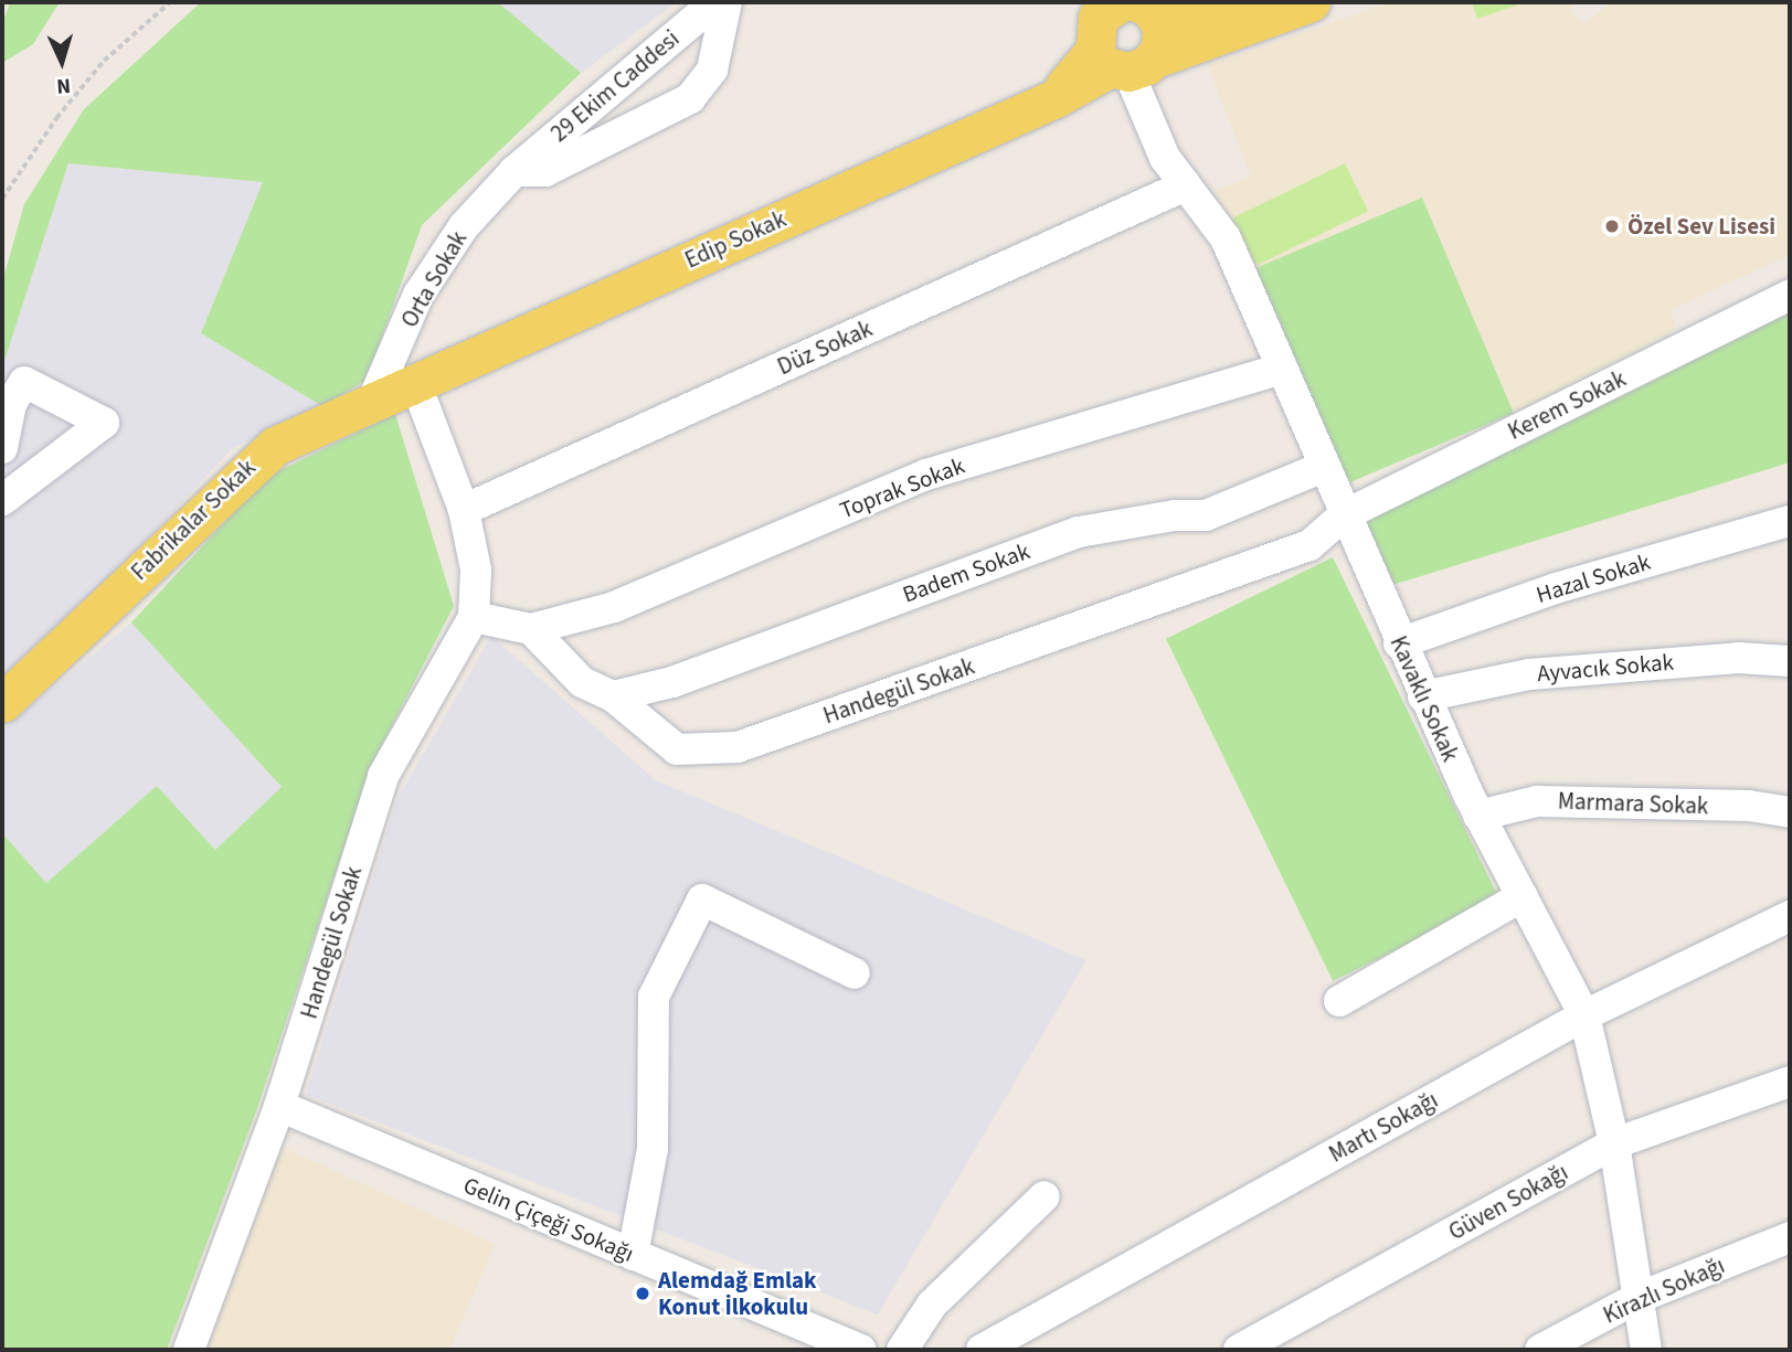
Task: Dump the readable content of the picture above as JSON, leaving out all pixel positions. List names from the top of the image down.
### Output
{
  "streets": {
    "main road": ["Edip Sokak", "Fabrikalar Sokak"],
    "street": [
      "29 Ekim Caddesi",
      "Orta Sokak",
      "Düz Sokak",
      "Kerem Sokak",
      "Toprak Sokak",
      "Badem Sokak",
      "Hazal Sokak",
      "Ayvacık Sokak",
      "Handegül Sokak",
      "Kavaklı Sokak",
      "Marmara Sokak",
      "Martı Sokağı",
      "Güven Sokağı",
      "Gelin Çiçeği Sokağı",
      "Kirazlı Sokağı"
    ]
  },
  "crossings": [
    ["29 Ekim Caddesi", "Orta Sokak"],
    ["Edip Sokak", "Fabrikalar Sokak"],
    ["Edip Sokak", "Handegül Sokak"],
    ["Edip Sokak", "Kavaklı Sokak"],
    ["Orta Sokak", "Fabrikalar Sokak"],
    ["Düz Sokak", "Handegül Sokak"],
    ["Düz Sokak", "Kavaklı Sokak"],
    ["Kerem Sokak", "Handegül Sokak"],
    ["Kerem Sokak", "Kavaklı Sokak"],
    ["Toprak Sokak", "Handegül Sokak"],
    ["Toprak Sokak", "Kavaklı Sokak"],
    ["Fabrikalar Sokak", "Handegül Sokak"],
    ["Badem Sokak", "Handegül Sokak"],
    ["Badem Sokak", "Kavaklı Sokak"],
    ["Hazal Sokak", "Kavaklı Sokak"],
    ["Ayvacık Sokak", "Kavaklı Sokak"],
    ["Handegül Sokak", "Kavaklı Sokak"],
    ["Handegül Sokak", "Gelin Çiçeği Sokağı"],
    ["Kavaklı Sokak", "Marmara Sokak"],
    ["Kavaklı Sokak", "Martı Sokağı"],
    ["Kavaklı Sokak", "Güven Sokağı"],
    ["Kavaklı Sokak", "Kirazlı Sokağı"]
  ],
  "places": ["Özel Sev Lisesi", "Alemdağ Emlak Konut İlkokulu"],
  "north": "bottom"
}
